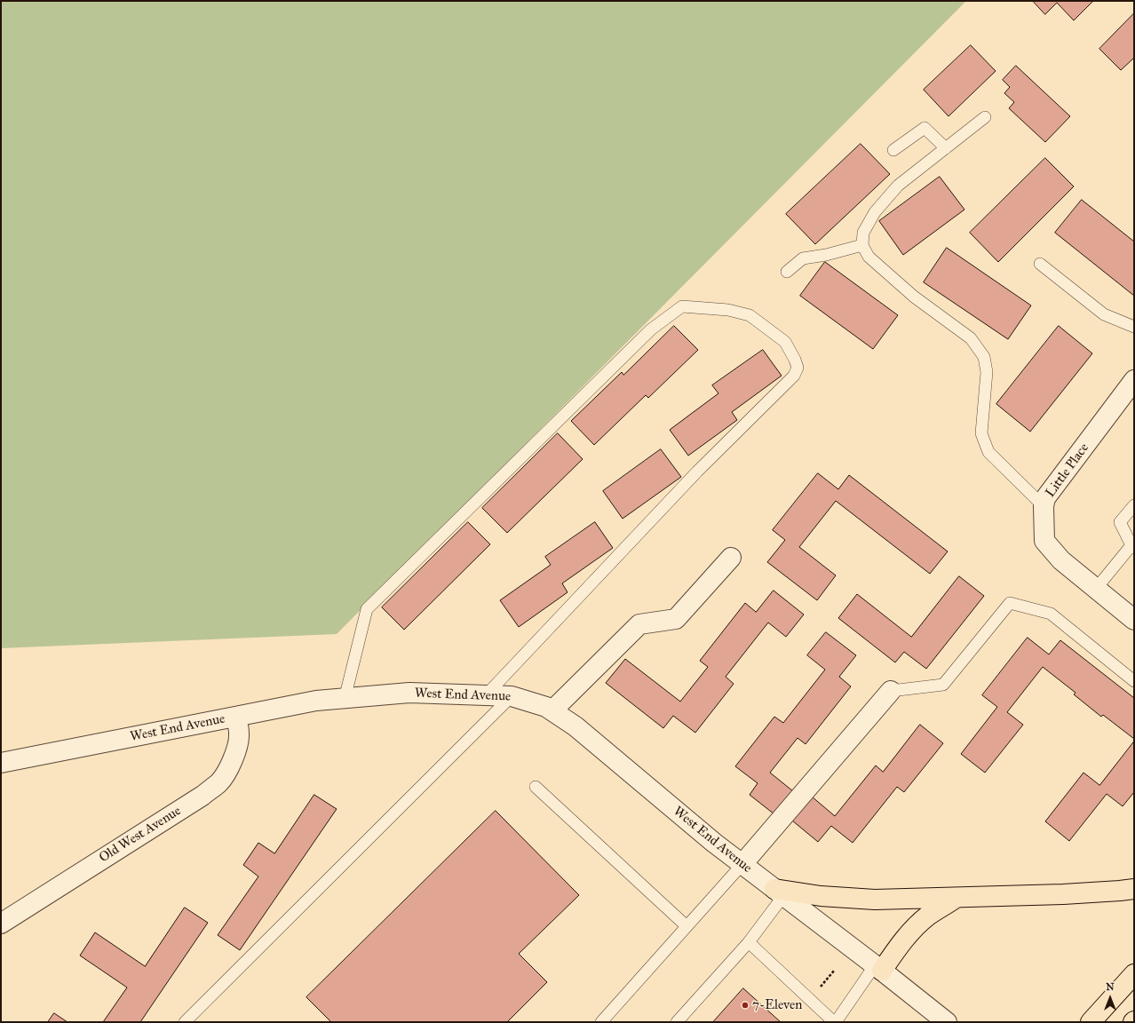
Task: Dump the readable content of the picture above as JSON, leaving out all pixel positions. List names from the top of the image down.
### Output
{
  "streets": {
    "street": ["Little Place", "West End Avenue", "Old West Avenue"]
  },
  "crossings": [
    ["West End Avenue", "Old West Avenue"]
  ],
  "places": ["7-Eleven"],
  "north": "top"
}
